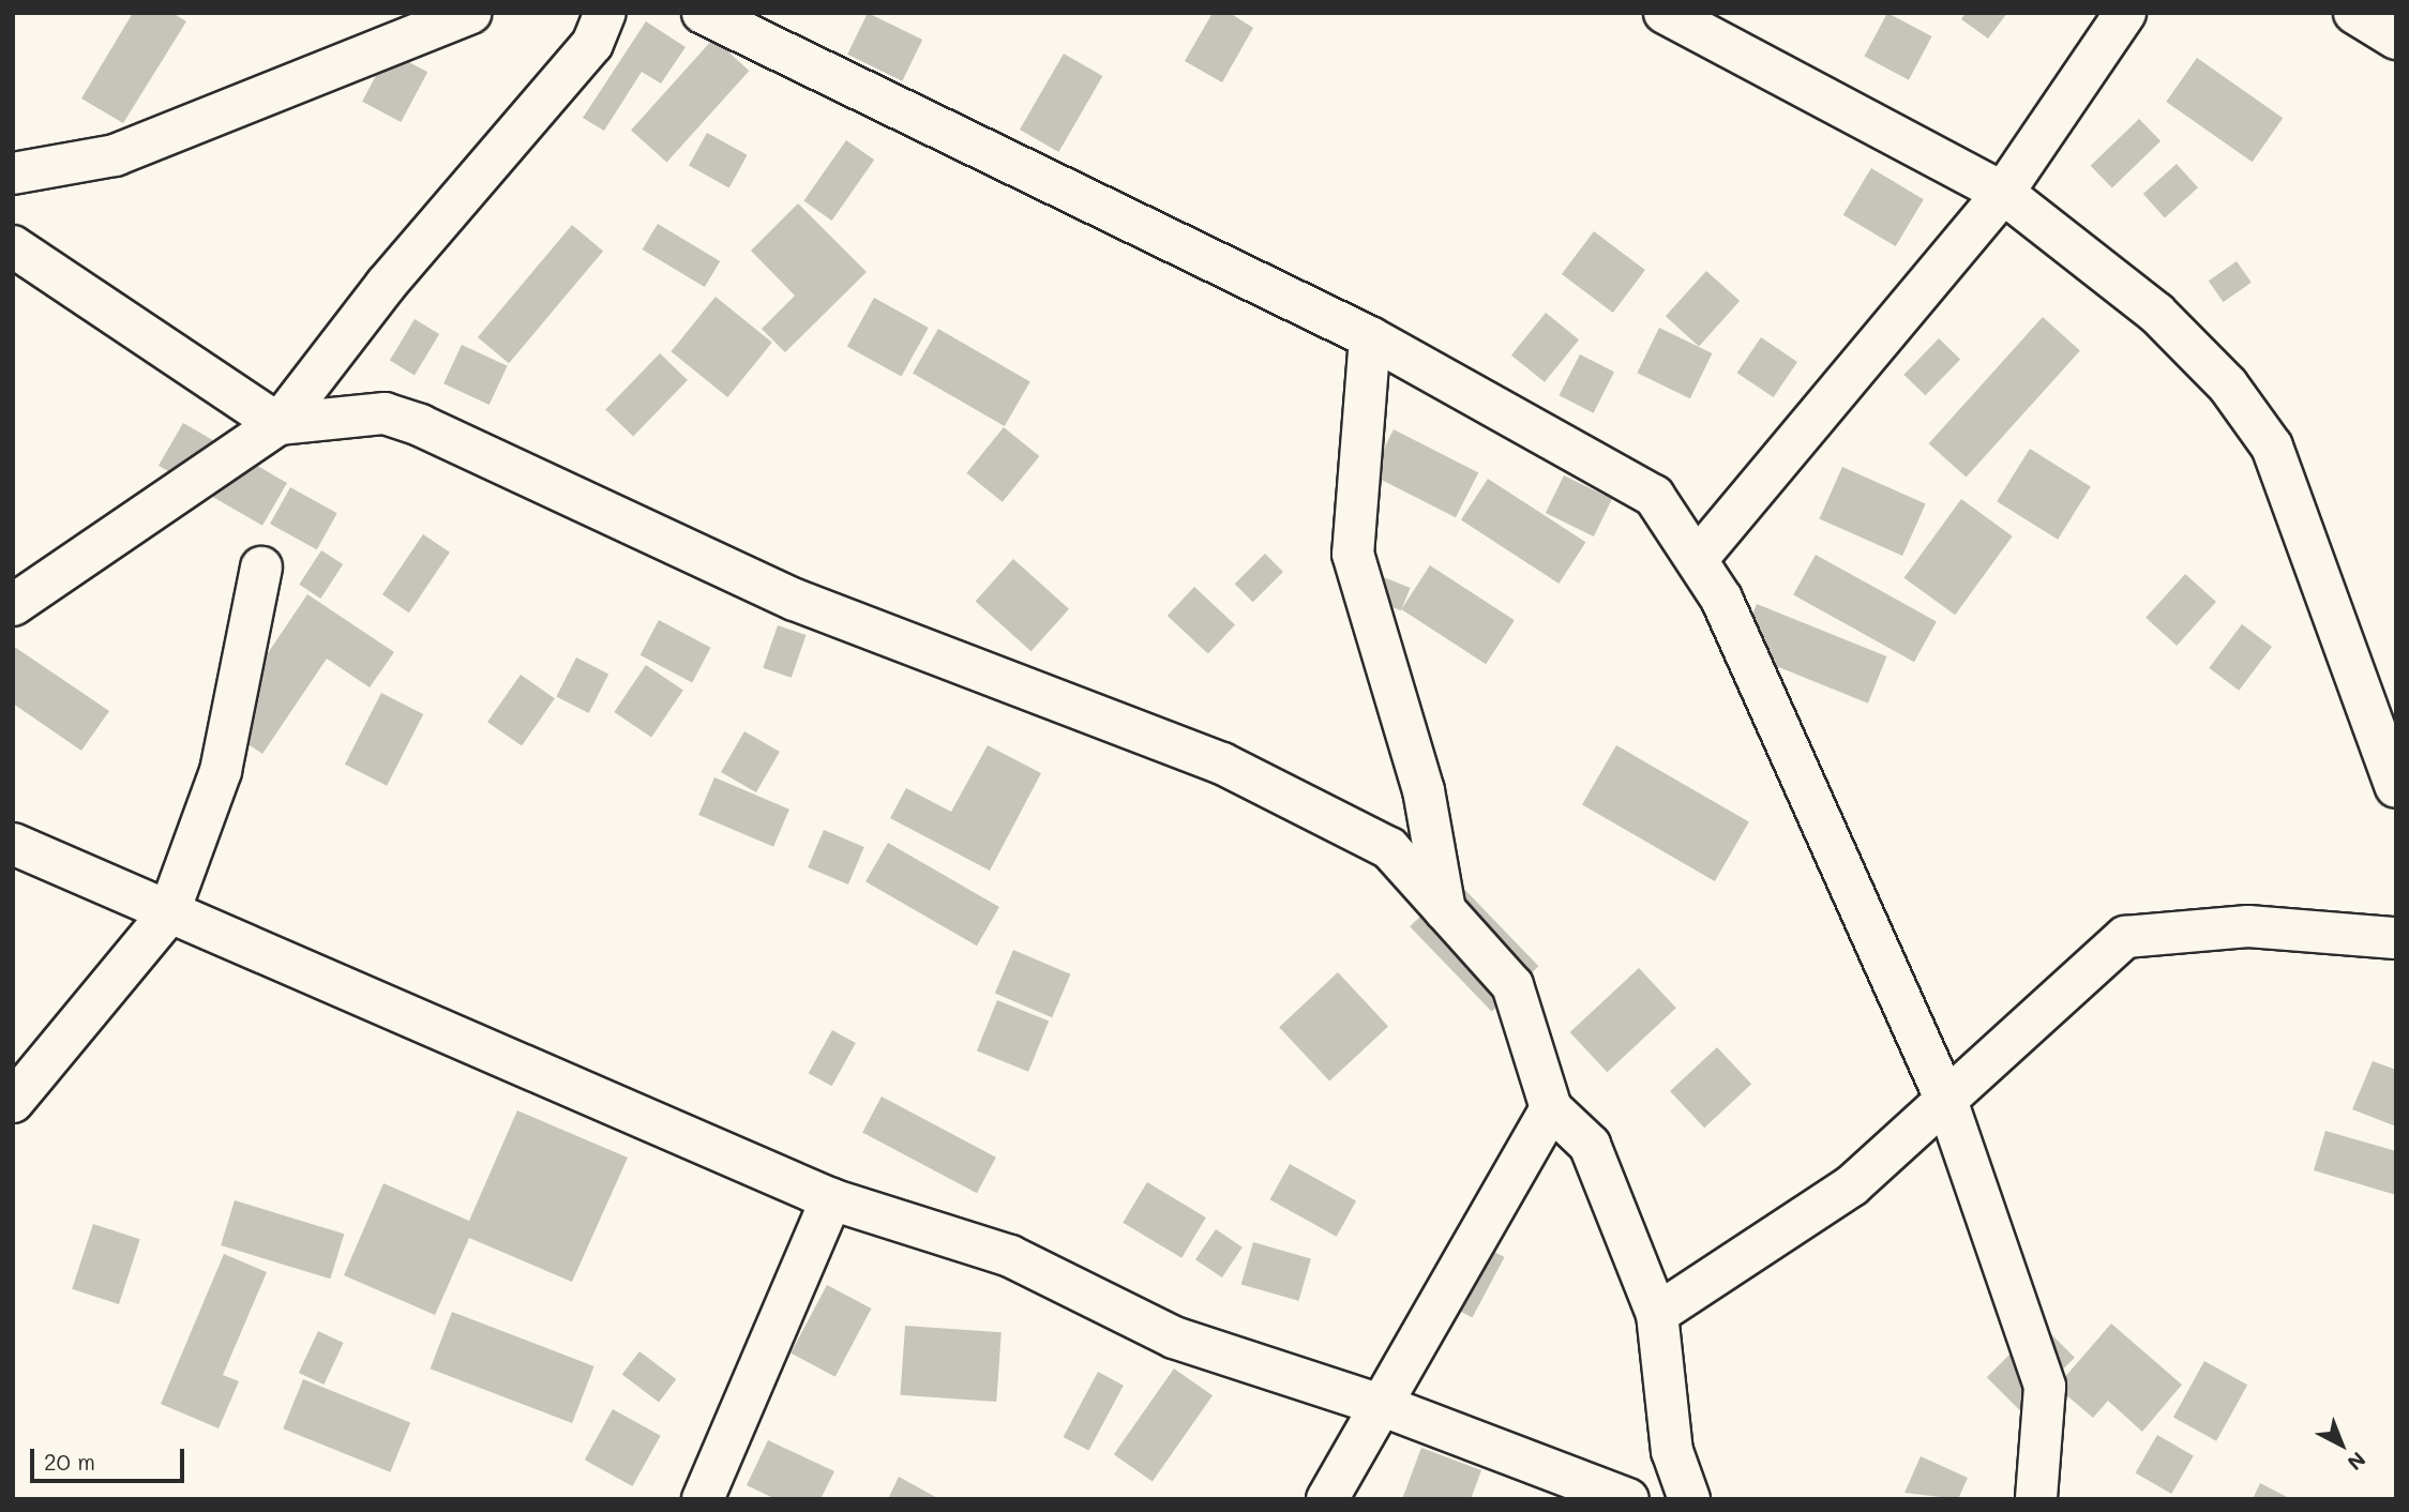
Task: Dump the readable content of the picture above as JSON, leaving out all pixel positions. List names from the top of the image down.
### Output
{
  "scale_bar": "20 m",
  "north": "bottom right"
}
